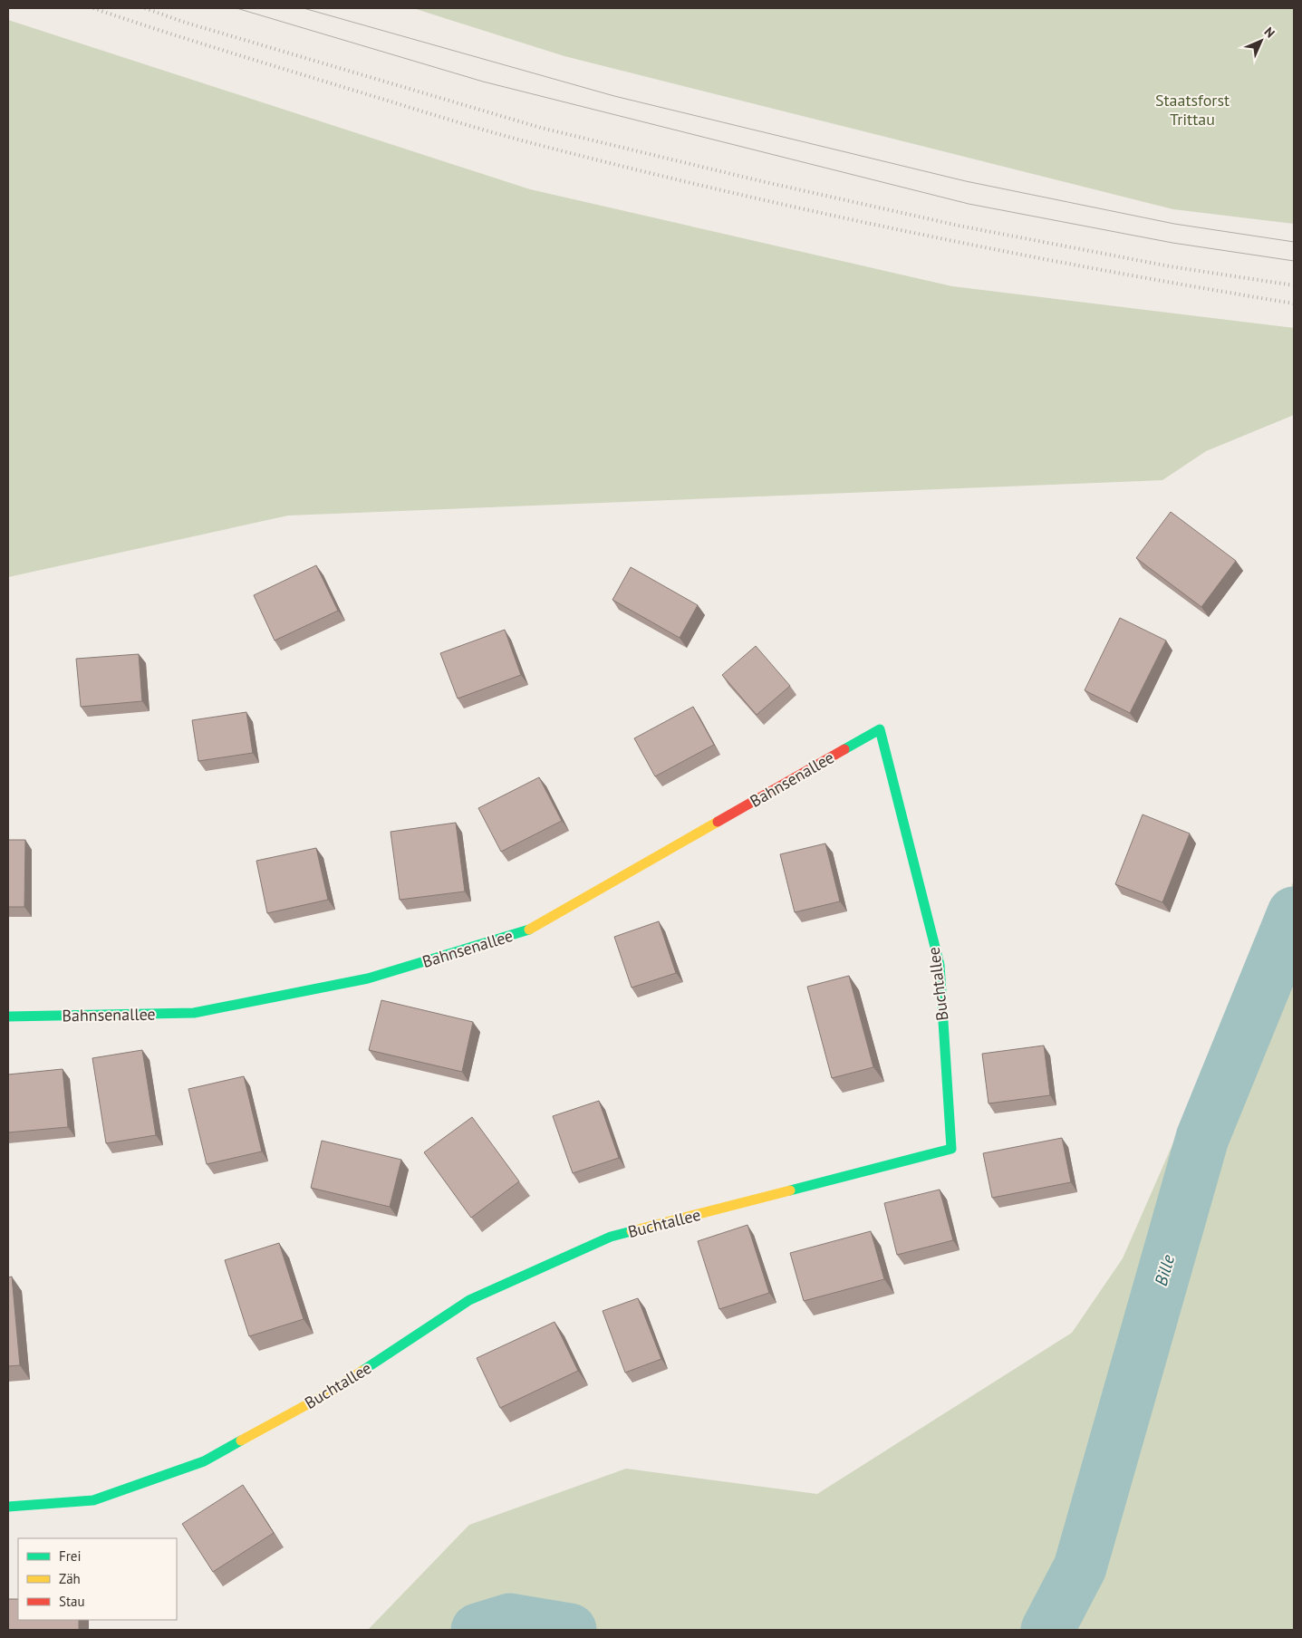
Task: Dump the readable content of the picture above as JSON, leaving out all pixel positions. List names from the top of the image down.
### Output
{
  "streets": {
    "street": ["Bahnsenallee", "Buchtallee"]
  },
  "crossings": [
    ["Bahnsenallee", "Buchtallee"]
  ],
  "water": ["Bille"],
  "parks": ["Staatsforst Trittau"],
  "legend": ["Frei", "Zäh", "Stau"],
  "north": "top right"
}
